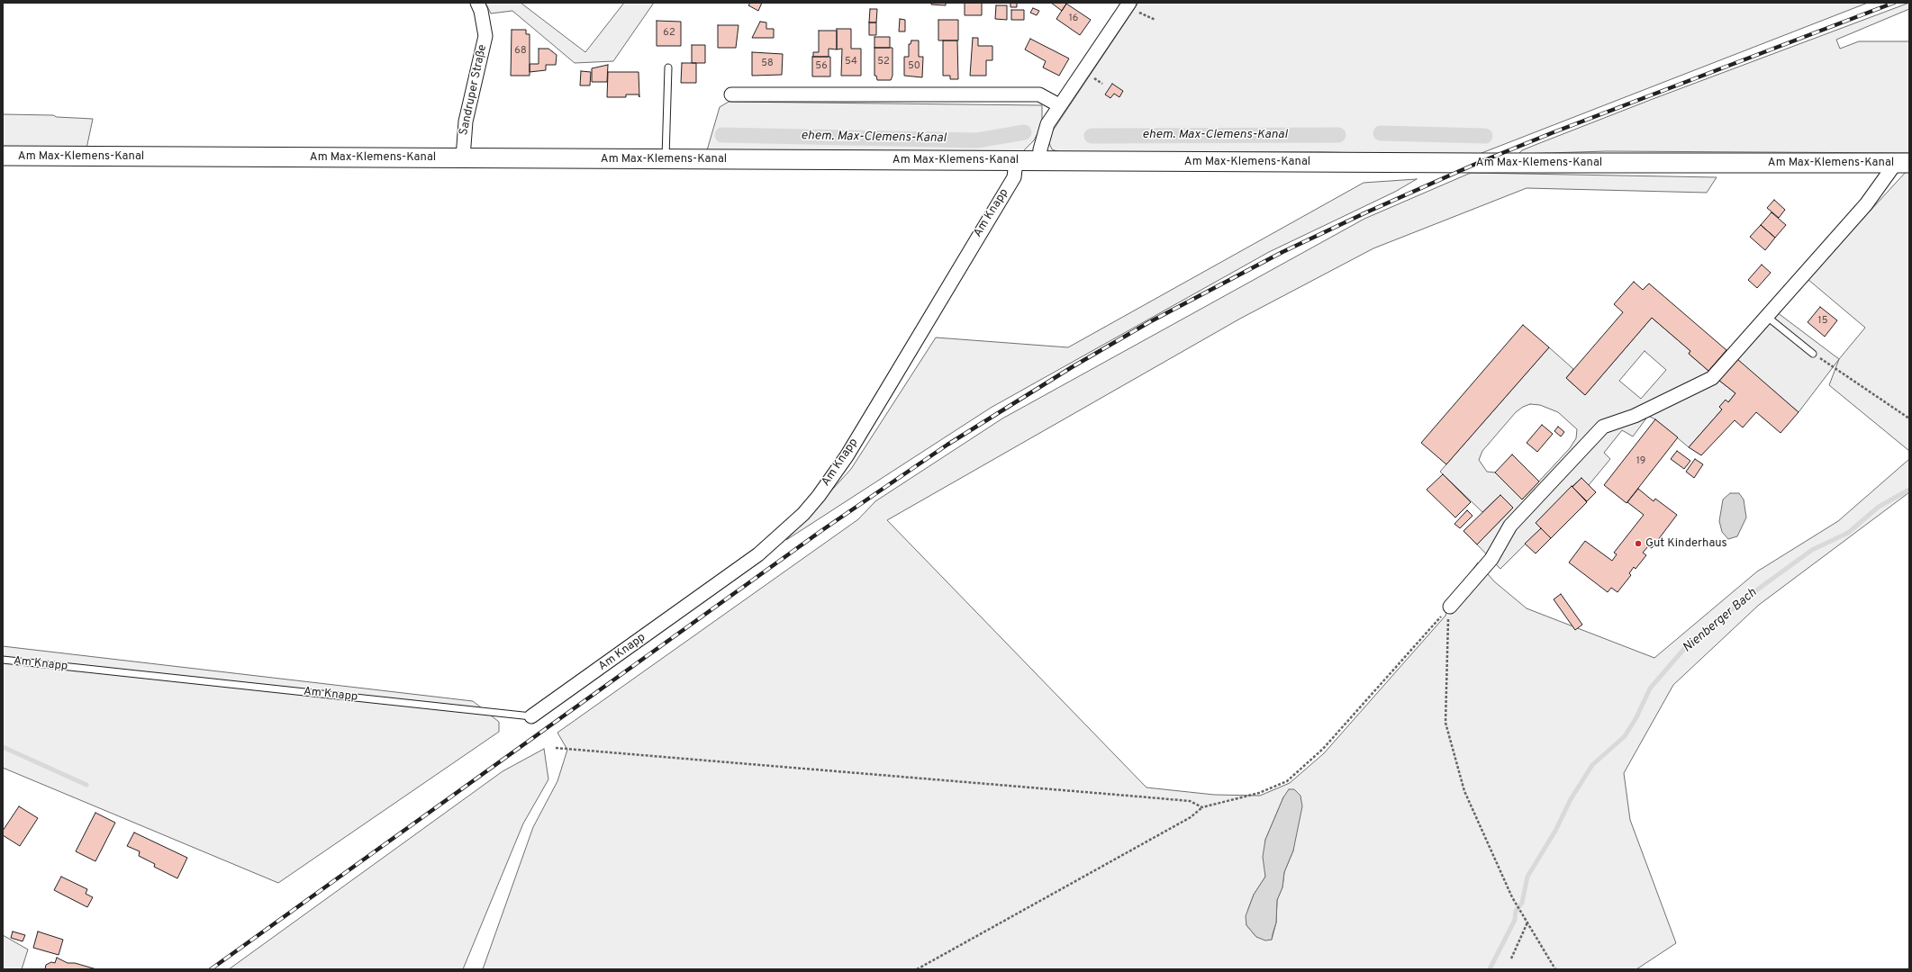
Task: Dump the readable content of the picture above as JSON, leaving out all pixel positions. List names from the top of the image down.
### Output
{
  "streets": {
    "main road": ["Am Max-Klemens-Kanal"],
    "street": ["Sandruper Straße", "Am Knapp"]
  },
  "crossings": [
    ["Sandruper Straße", "Am Max-Klemens-Kanal"],
    ["Am Max-Klemens-Kanal", "Am Knapp"]
  ],
  "water": ["ehem. Max-Clemens-Kanal", "Nienberger Bach"],
  "places": ["Gut Kinderhaus"],
  "house_numbers": [
    "16",
    "62",
    "68",
    "54",
    "52",
    "58",
    "56",
    "50",
    "15",
    "19"
  ]
}
